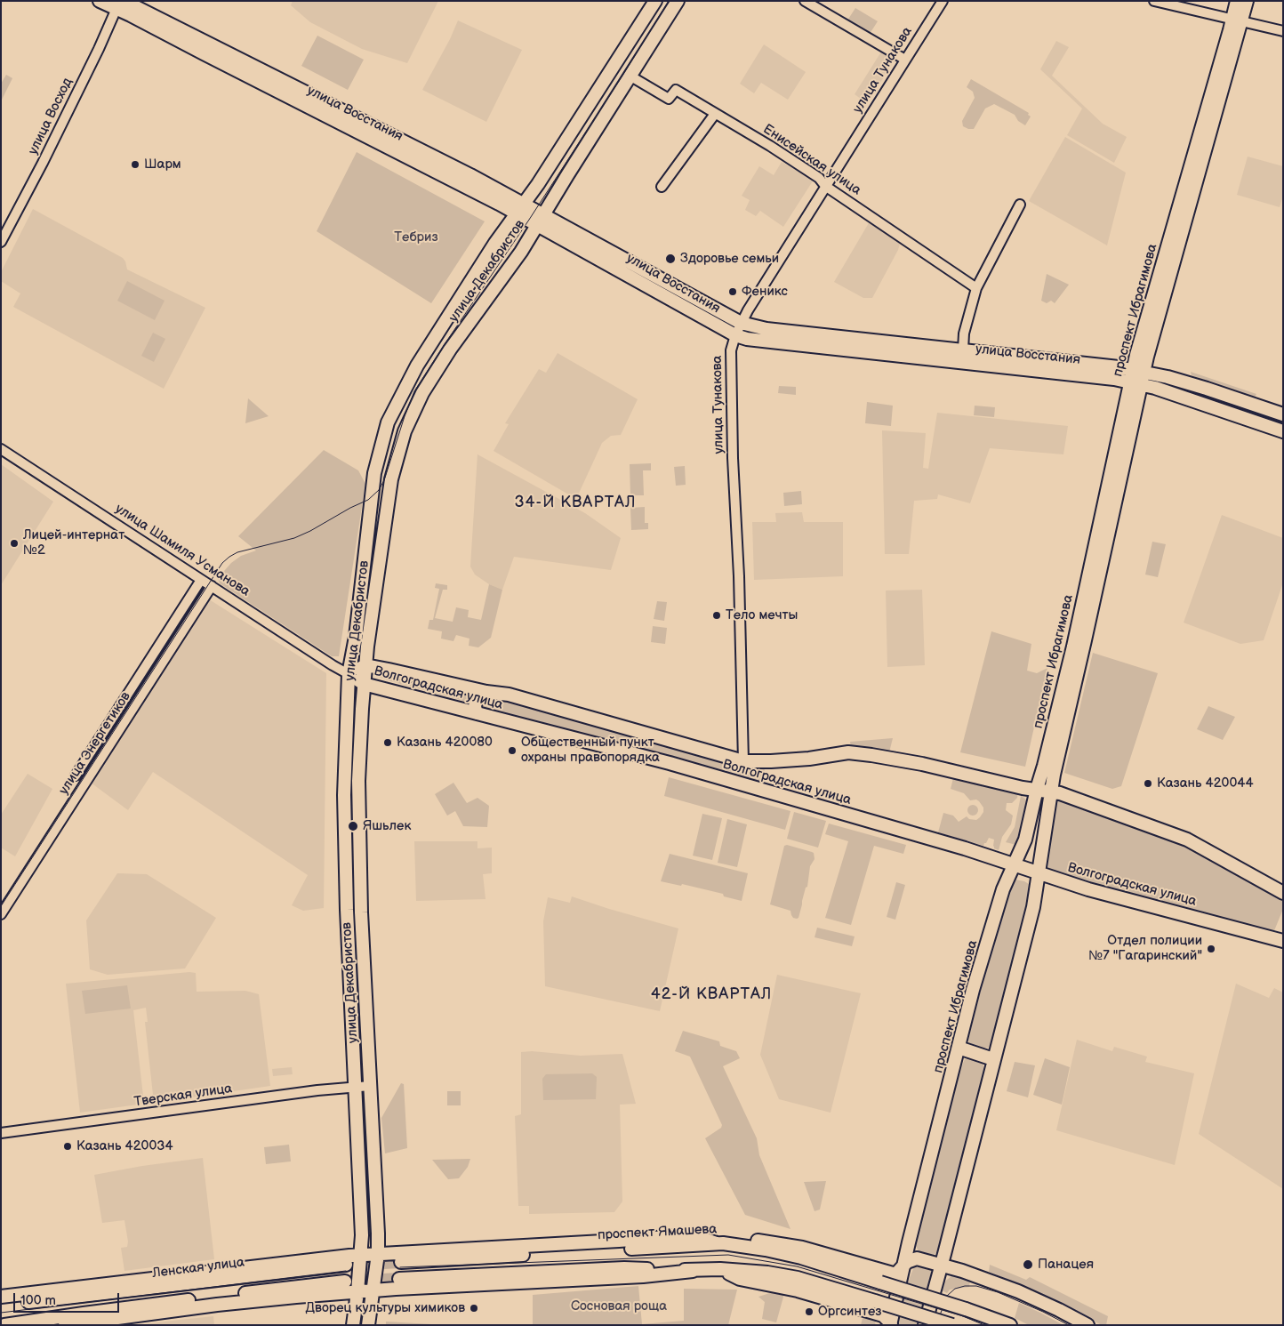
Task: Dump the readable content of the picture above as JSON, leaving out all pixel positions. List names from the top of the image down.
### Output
{
  "streets": {
    "main road": [
      "улица Восстания",
      "улица Декабристов",
      "проспект Ибрагимова",
      "Волгоградская улица",
      "проспект Ямашева",
      "Ленская улица"
    ],
    "street": [
      "улица Тунакова",
      "улица Восход",
      "Енисейская улица",
      "улица Шамиля Усманова",
      "улица Энергетиков",
      "Тверская улица"
    ]
  },
  "crossings": [
    ["улица Тунакова", "улица Восстания"],
    ["улица Тунакова", "Енисейская улица"],
    ["улица Тунакова", "Волгоградская улица"],
    ["улица Восстания", "улица Восход"],
    ["улица Восстания", "улица Декабристов"],
    ["улица Восстания", "проспект Ибрагимова"],
    ["Енисейская улица", "улица Декабристов"],
    ["улица Декабристов", "улица Шамиля Усманова"],
    ["улица Декабристов", "Волгоградская улица"],
    ["улица Декабристов", "Тверская улица"],
    ["проспект Ибрагимова", "Волгоградская улица"],
    ["улица Шамиля Усманова", "Волгоградская улица"],
    ["улица Шамиля Усманова", "улица Энергетиков"]
  ],
  "districts": ["34-Й КВАРТАЛ", "42-Й КВАРТАЛ"],
  "parks": ["Тебриз", "Сосновая роща"],
  "places": [
    "Шарм",
    "Здоровье семьи",
    "Феникс",
    "Лицей-интернат №2",
    "Тело мечты",
    "Казань 420080",
    "Общественный пункт охраны правопорядка",
    "Казань 420044",
    "Яшьлек",
    "Отдел полиции №7 \"Гагаринский\"",
    "Казань 420034",
    "Панацея",
    "Дворец культуры химиков",
    "Оргсинтез"
  ],
  "scale_bar": "100 m"
}
